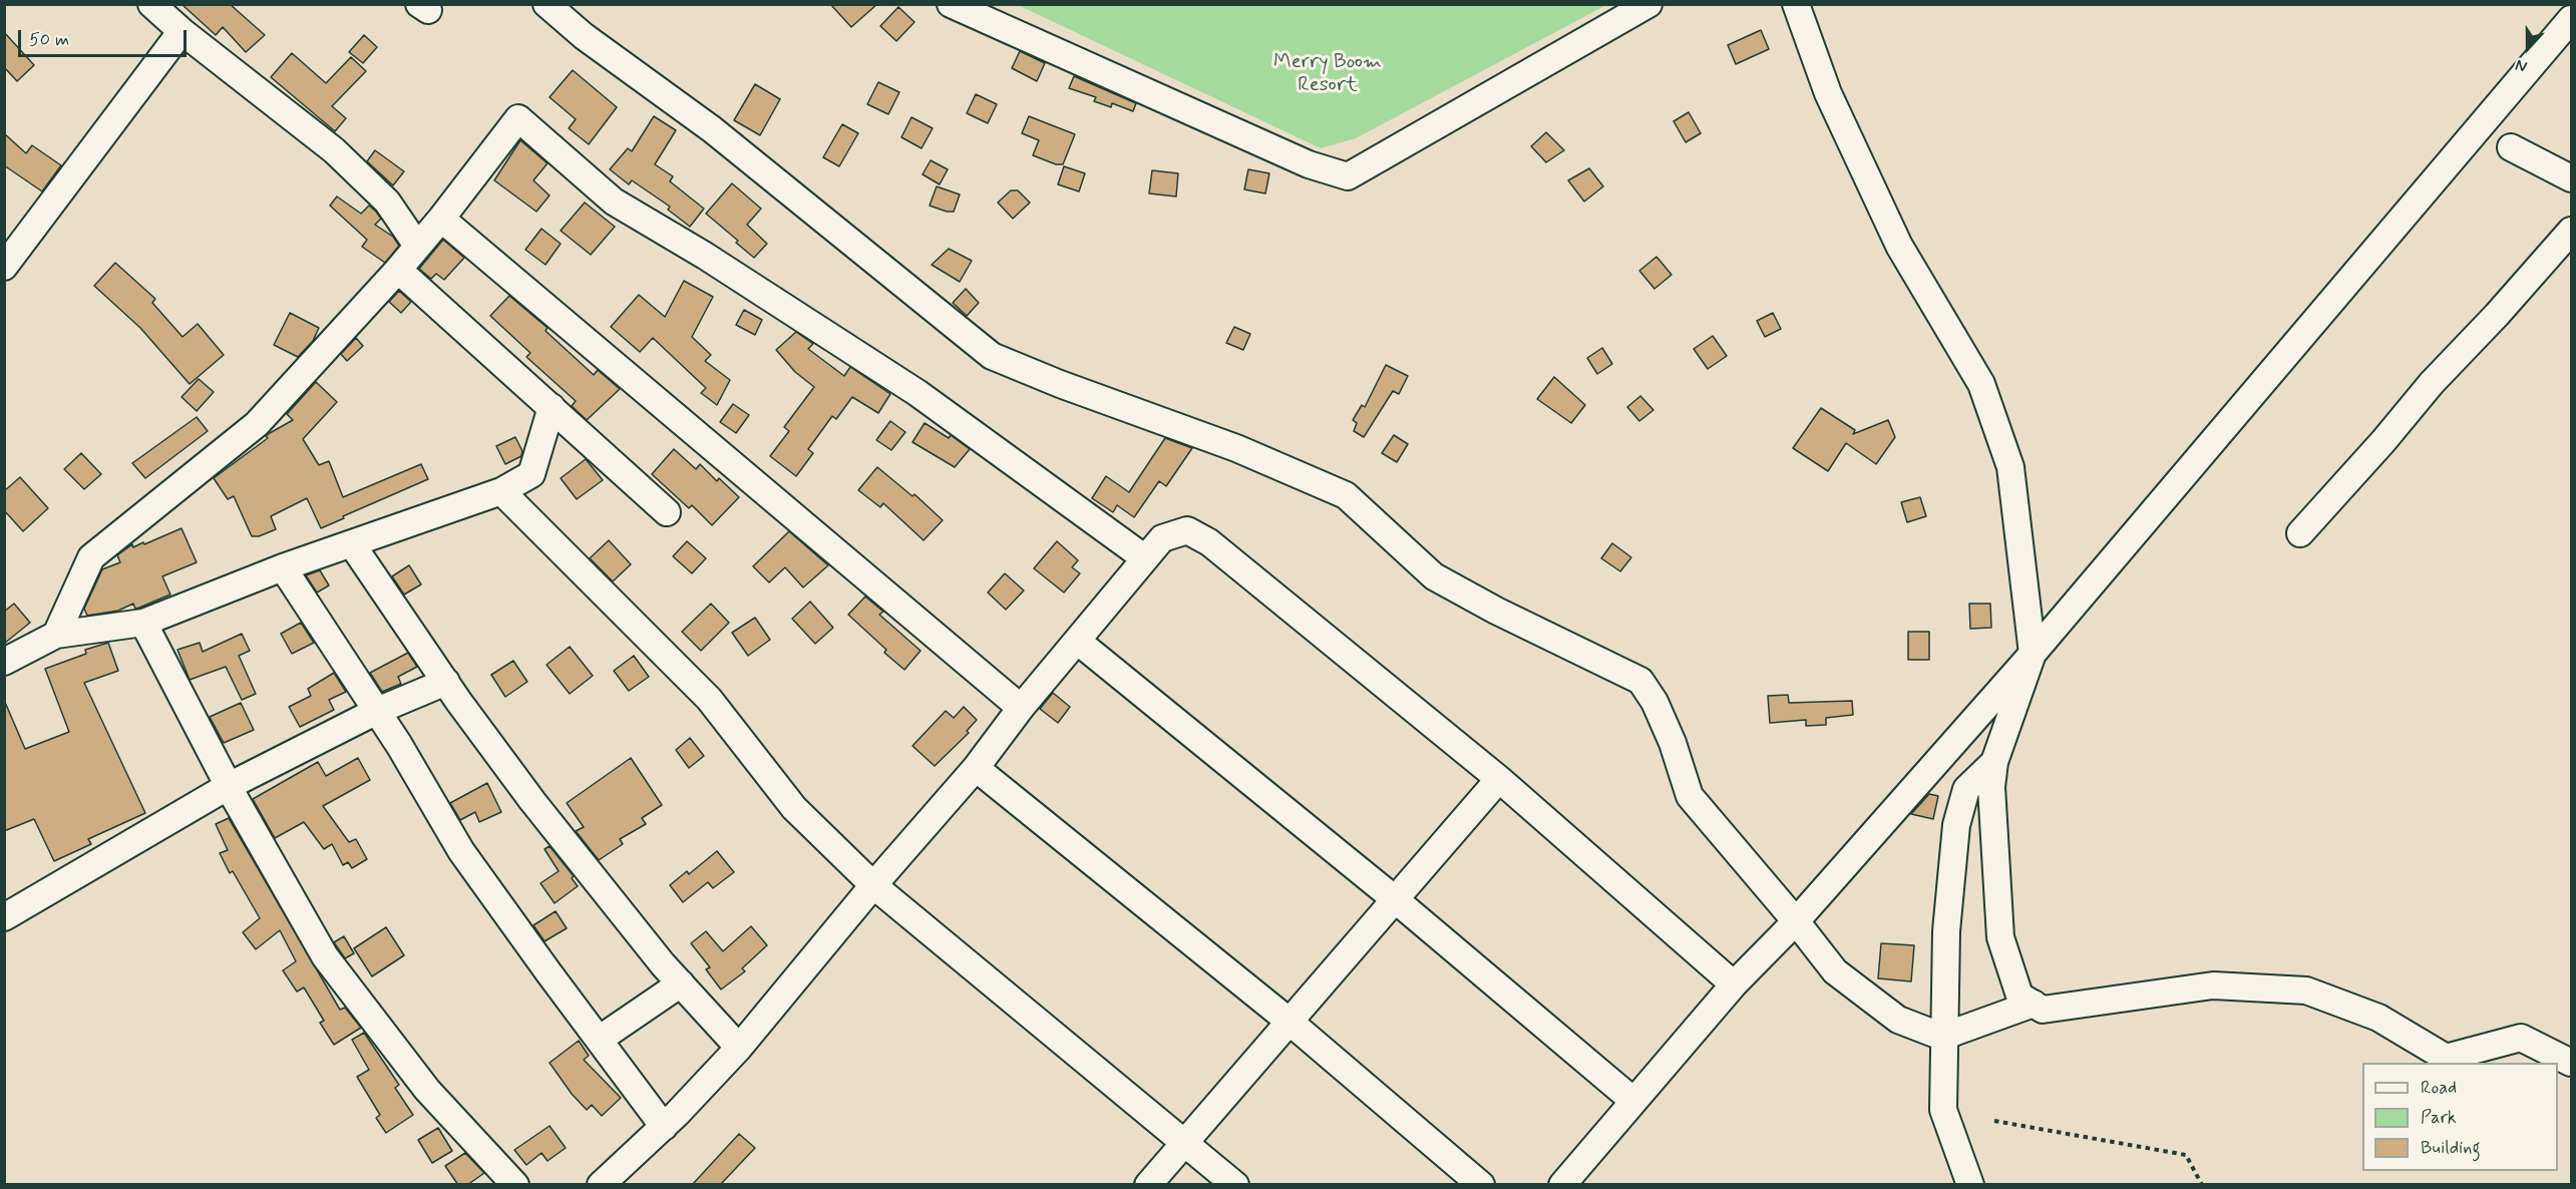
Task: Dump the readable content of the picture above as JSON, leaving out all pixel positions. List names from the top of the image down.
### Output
{
  "parks": ["Merry Boom Resort"],
  "legend": ["Road", "Park", "Building"],
  "scale_bar": "50 m",
  "north": "bottom"
}
